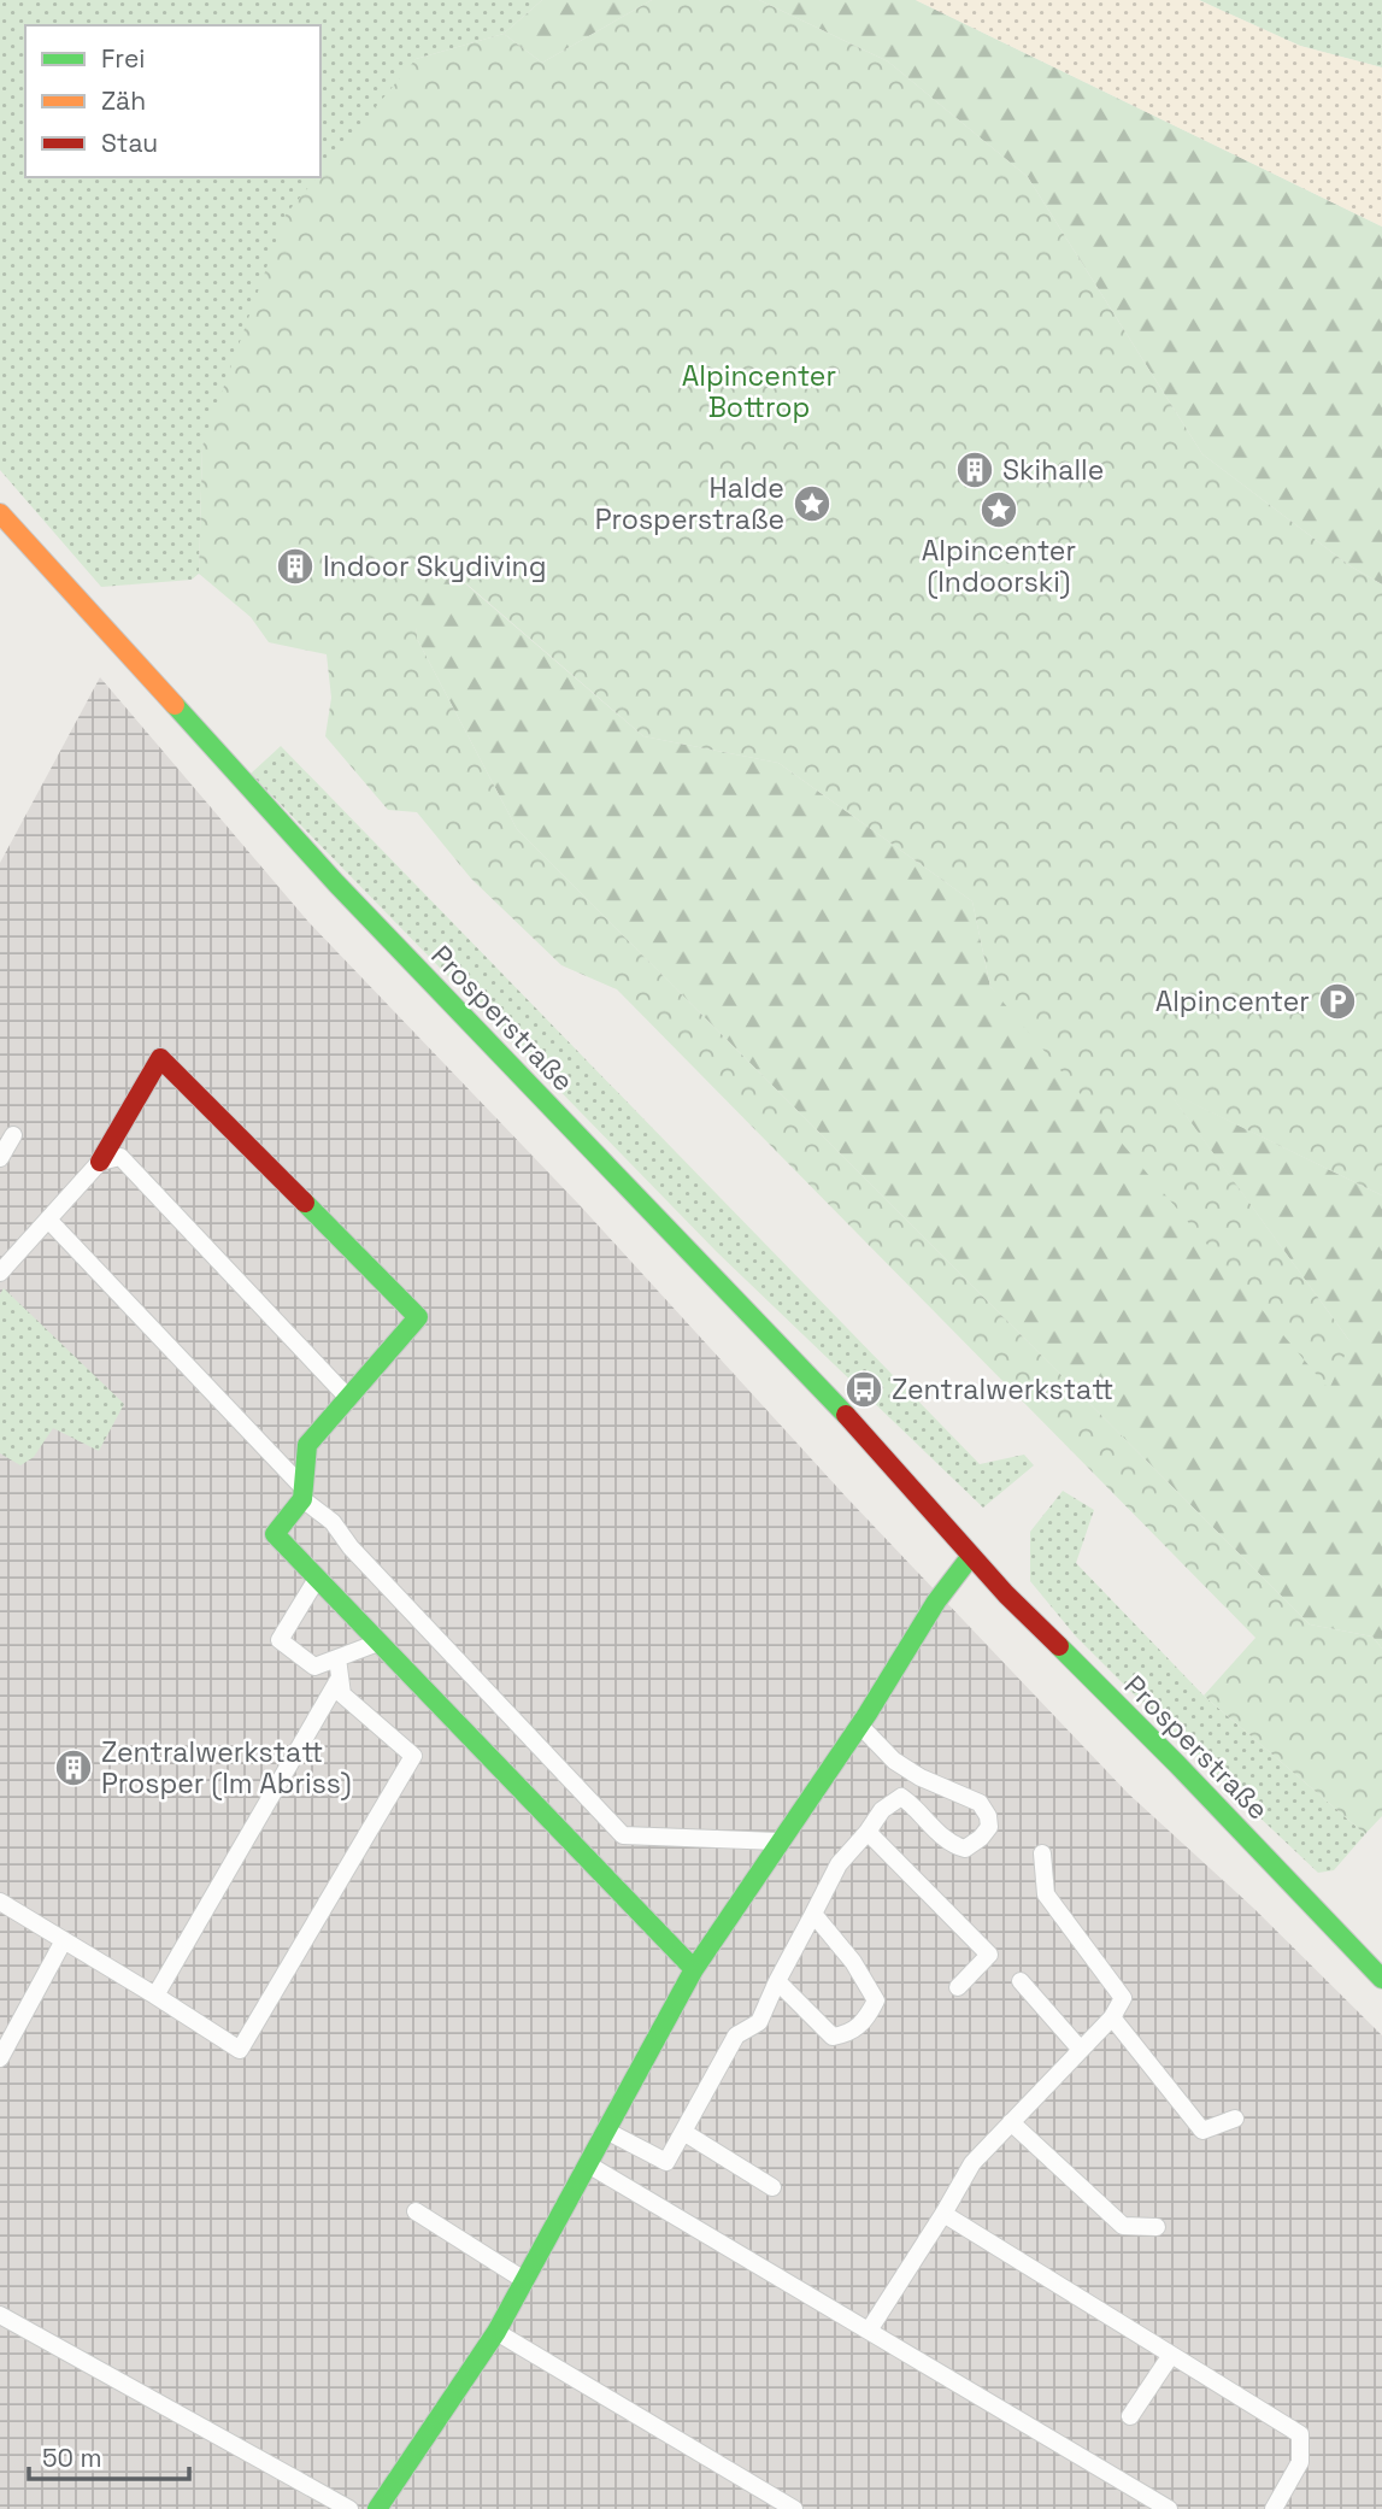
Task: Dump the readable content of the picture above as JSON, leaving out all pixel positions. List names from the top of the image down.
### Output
{
  "streets": {
    "street": ["Prosperstraße"]
  },
  "parks": ["Alpincenter Bottrop"],
  "places": {
    "building": ["Skihalle", "Indoor Skydiving", "Zentralwerkstatt Prosper (Im Abriss)"],
    "place": ["Halde Prosperstraße", "Alpincenter (Indoorski)"],
    "parking": ["Alpincenter"],
    "bus stop": ["Zentralwerkstatt"]
  },
  "legend": ["Frei", "Zäh", "Stau"],
  "scale_bar": "50 m"
}
